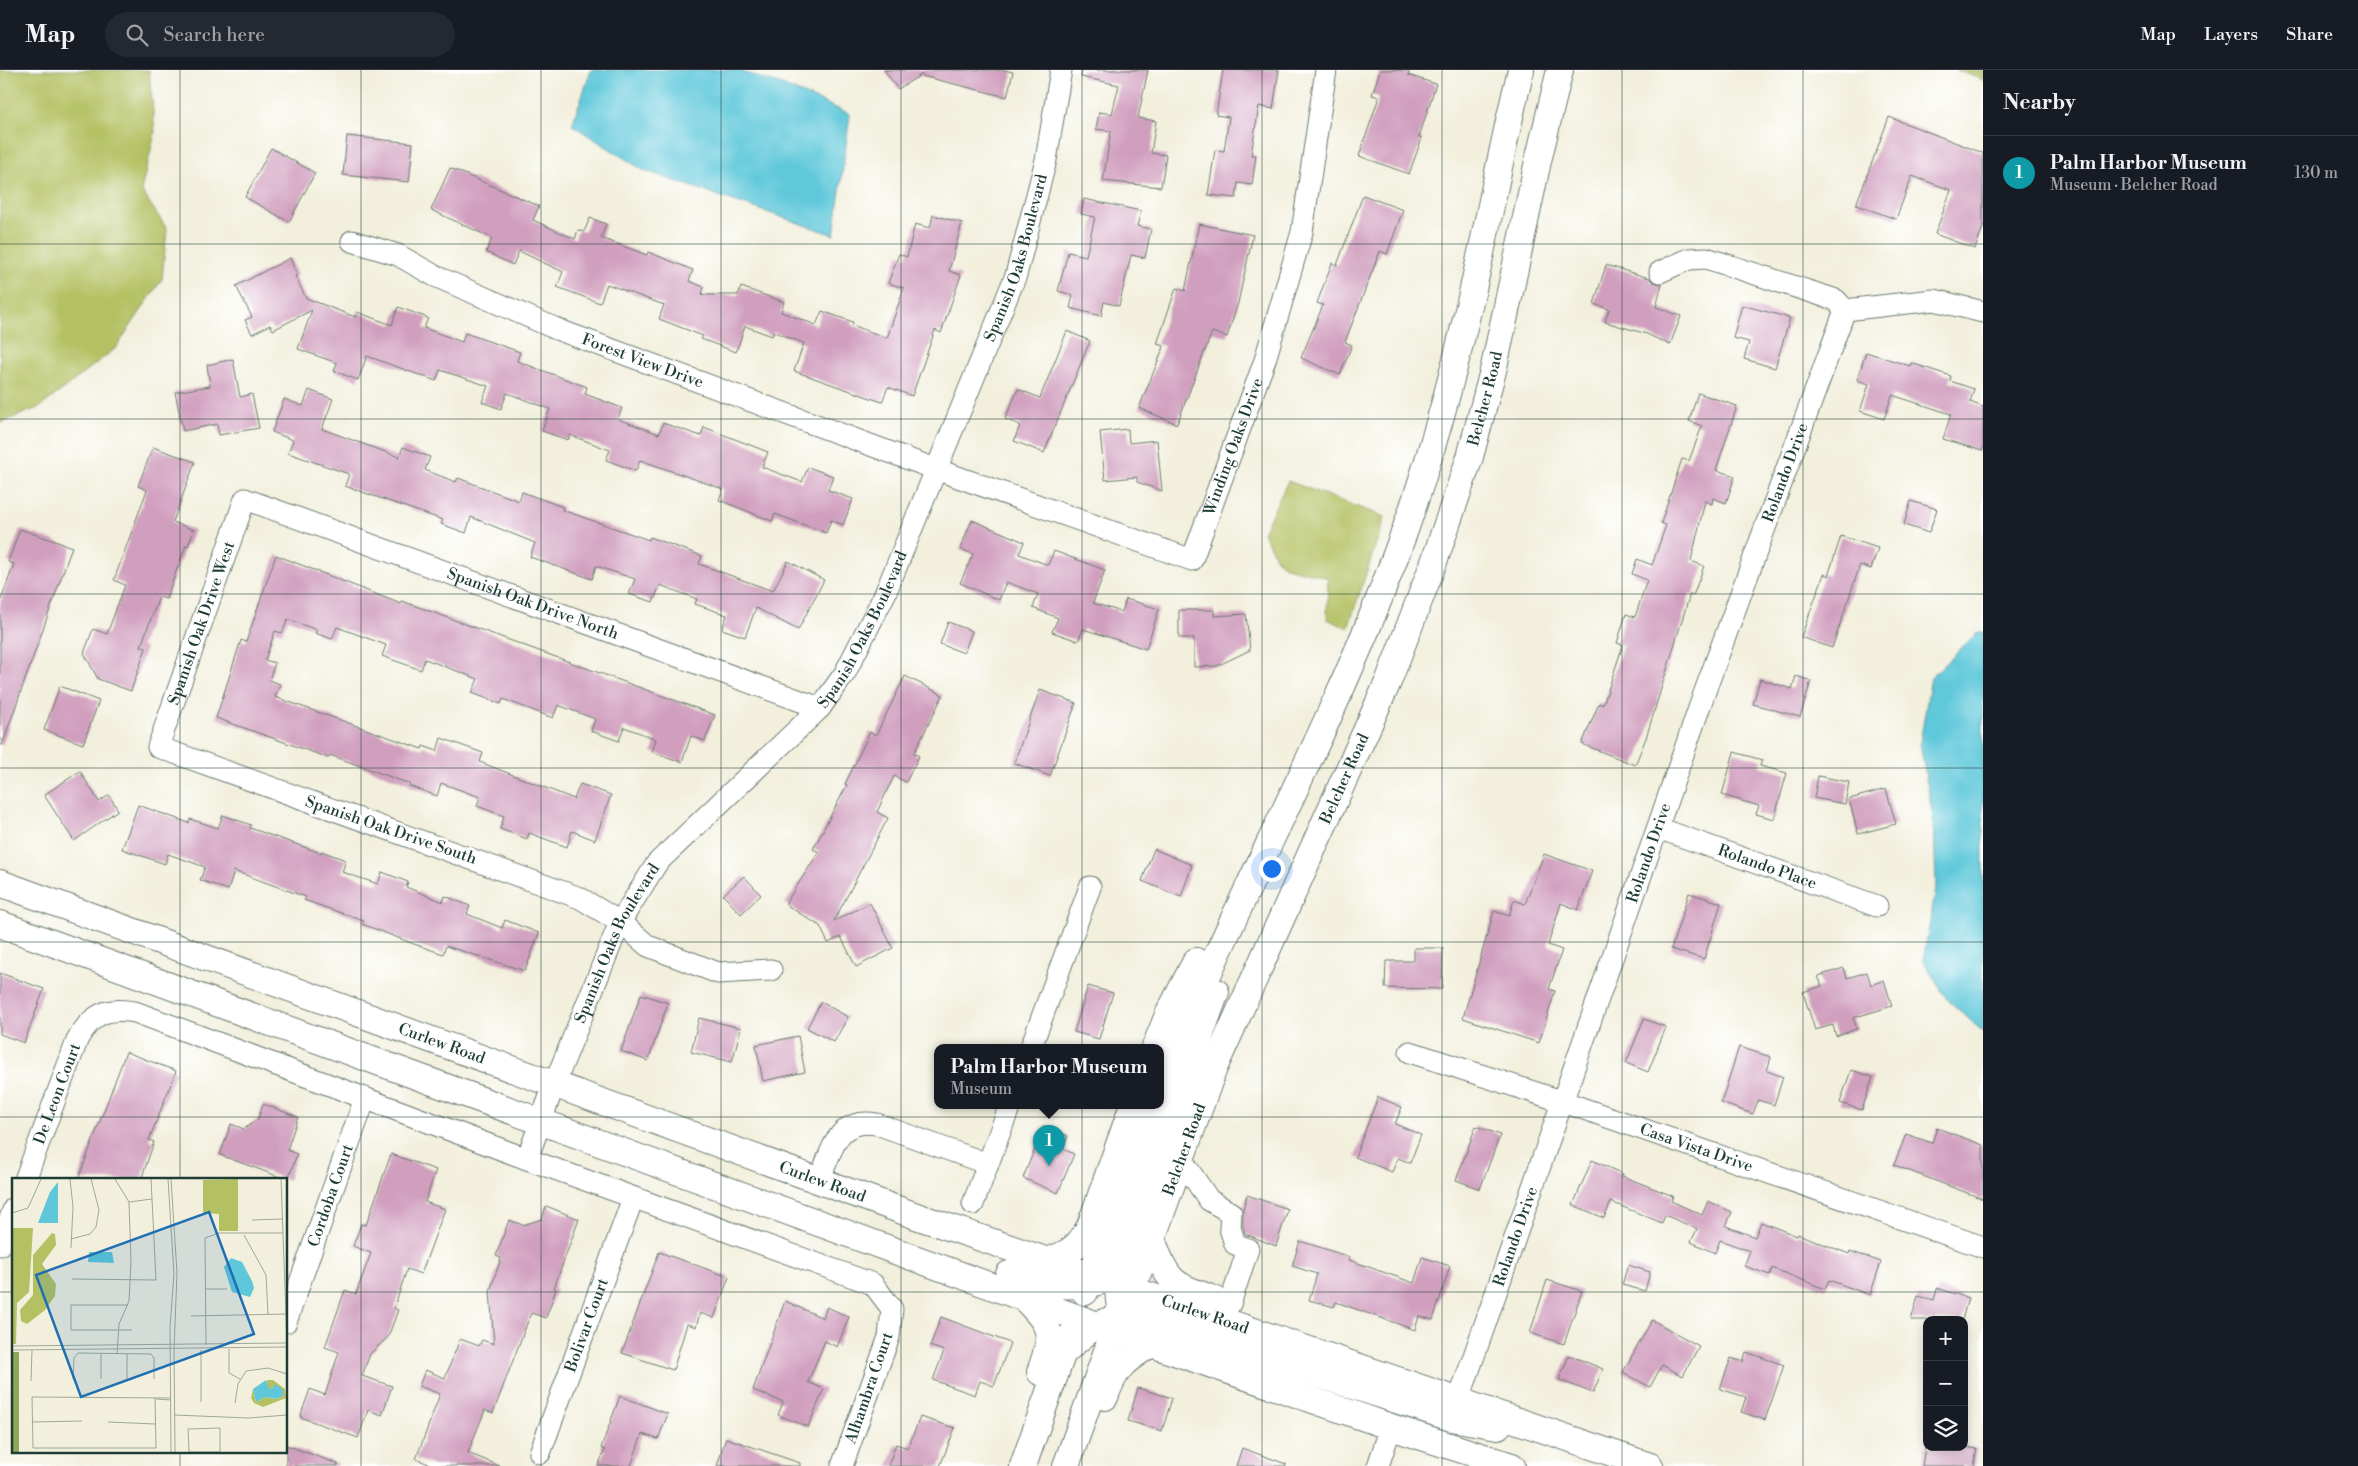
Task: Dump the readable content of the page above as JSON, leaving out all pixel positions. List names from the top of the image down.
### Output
{
  "streets": {
    "main road": ["Belcher Road", "Curlew Road"],
    "street": [
      "Spanish Oaks Boulevard",
      "Forest View Drive",
      "Winding Oaks Drive",
      "Rolando Drive",
      "Spanish Oak Drive North",
      "Spanish Oak Drive West",
      "Spanish Oak Drive South",
      "Rolando Place",
      "De Leon Court",
      "Casa Vista Drive",
      "Cordoba Court",
      "Bolivar Court",
      "Alhambra Court"
    ]
  },
  "crossings": [
    ["Spanish Oaks Boulevard", "Forest View Drive"],
    ["Spanish Oaks Boulevard", "Winding Oaks Drive"],
    ["Spanish Oaks Boulevard", "Spanish Oak Drive North"],
    ["Spanish Oaks Boulevard", "Spanish Oak Drive South"],
    ["Spanish Oaks Boulevard", "Curlew Road"],
    ["Forest View Drive", "Winding Oaks Drive"],
    ["Belcher Road", "Curlew Road"],
    ["Rolando Drive", "Rolando Place"],
    ["Rolando Drive", "Curlew Road"],
    ["Rolando Drive", "Casa Vista Drive"],
    ["Spanish Oak Drive North", "Spanish Oak Drive West"],
    ["Spanish Oak Drive West", "Spanish Oak Drive South"],
    ["De Leon Court", "Cordoba Court"],
    ["Bolivar Court", "Alhambra Court"]
  ],
  "page": {
    "header": "Map",
    "search": "Search here",
    "nav": ["Map", "Layers", "Share"],
    "heading": "Nearby",
    "list": [
      {
        "mark": "1",
        "name": "Palm Harbor Museum",
        "note": "Museum · Belcher Road",
        "value": "130 m"
      }
    ],
    "popup": ["Palm Harbor Museum", "Museum"],
    "pins": "1",
    "map_buttons": ["+", "−"]
  }
}
